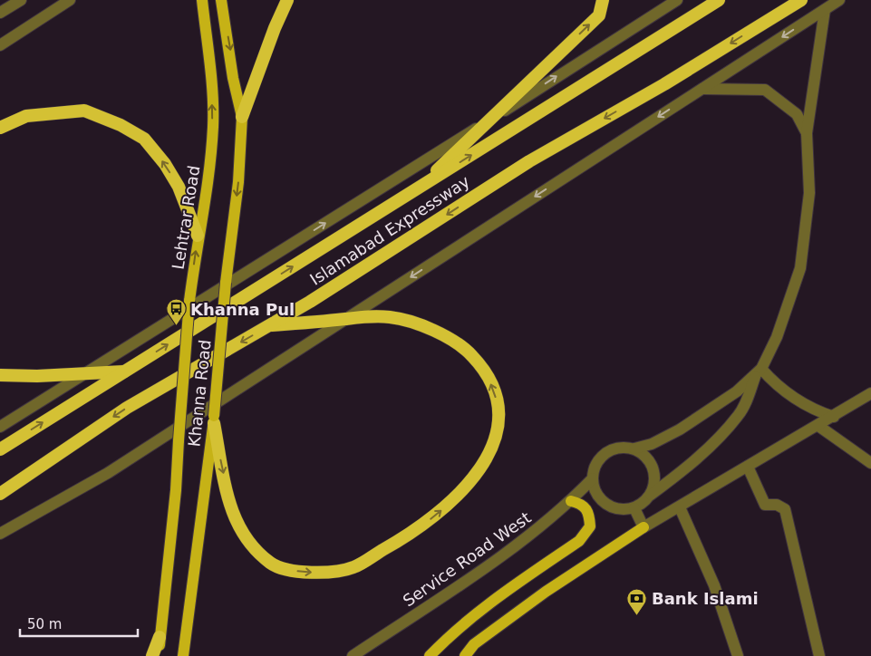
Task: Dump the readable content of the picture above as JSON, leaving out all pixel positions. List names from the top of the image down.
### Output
{
  "streets": {
    "highway": ["Islamabad Expressway"],
    "main road": ["Lehtrar Road", "Khanna Road"],
    "street": ["Service Road West"]
  },
  "crossings": [
    ["Lehtrar Road", "Khanna Road"]
  ],
  "one_way": ["Lehtrar Road", "Khanna Road"],
  "places": {
    "bus stop": ["Khanna Pul"],
    "bank": ["Bank Islami"]
  },
  "scale_bar": "50 m"
}
